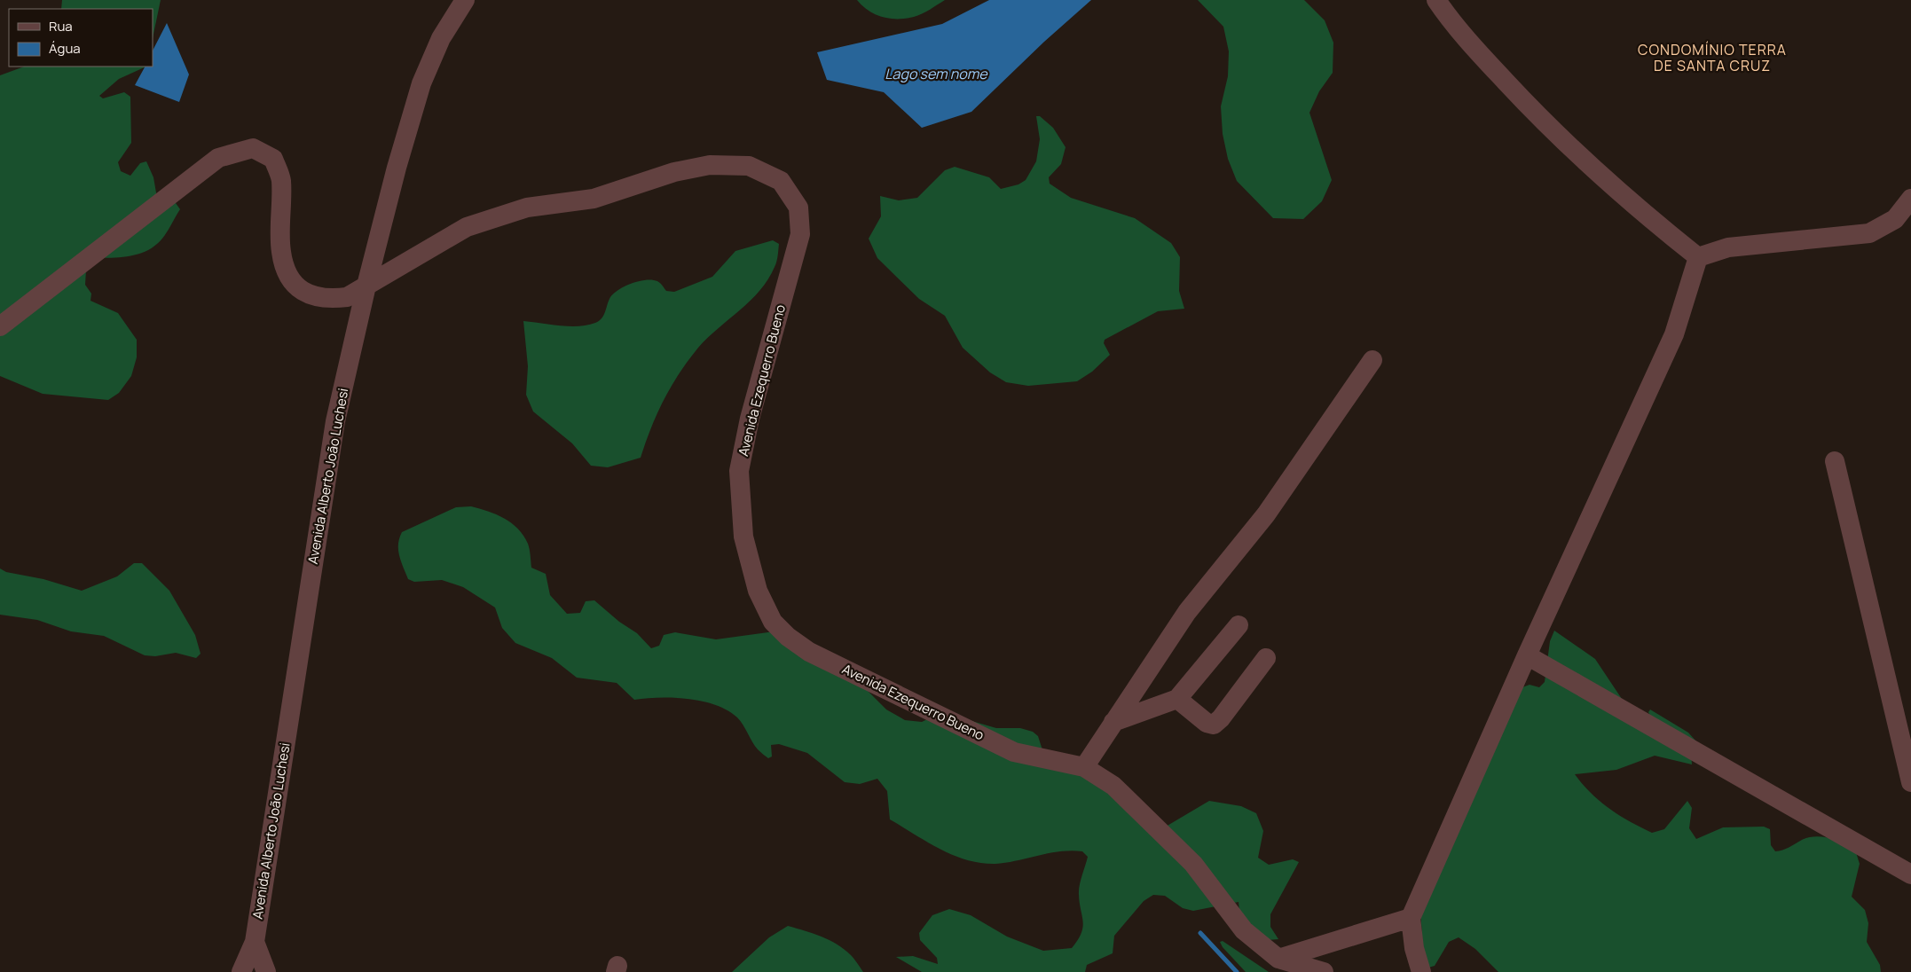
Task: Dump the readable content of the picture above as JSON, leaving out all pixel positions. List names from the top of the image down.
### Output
{
  "streets": {
    "street": ["Avenida Ezequerro Bueno", "Avenida Alberto João Luchesi"]
  },
  "crossings": [
    ["Avenida Ezequerro Bueno", "Avenida Alberto João Luchesi"]
  ],
  "districts": ["CONDOMÍNIO TERRA DE SANTA CRUZ"],
  "water": ["Lago sem nome"],
  "legend": ["Rua", "Água"]
}
